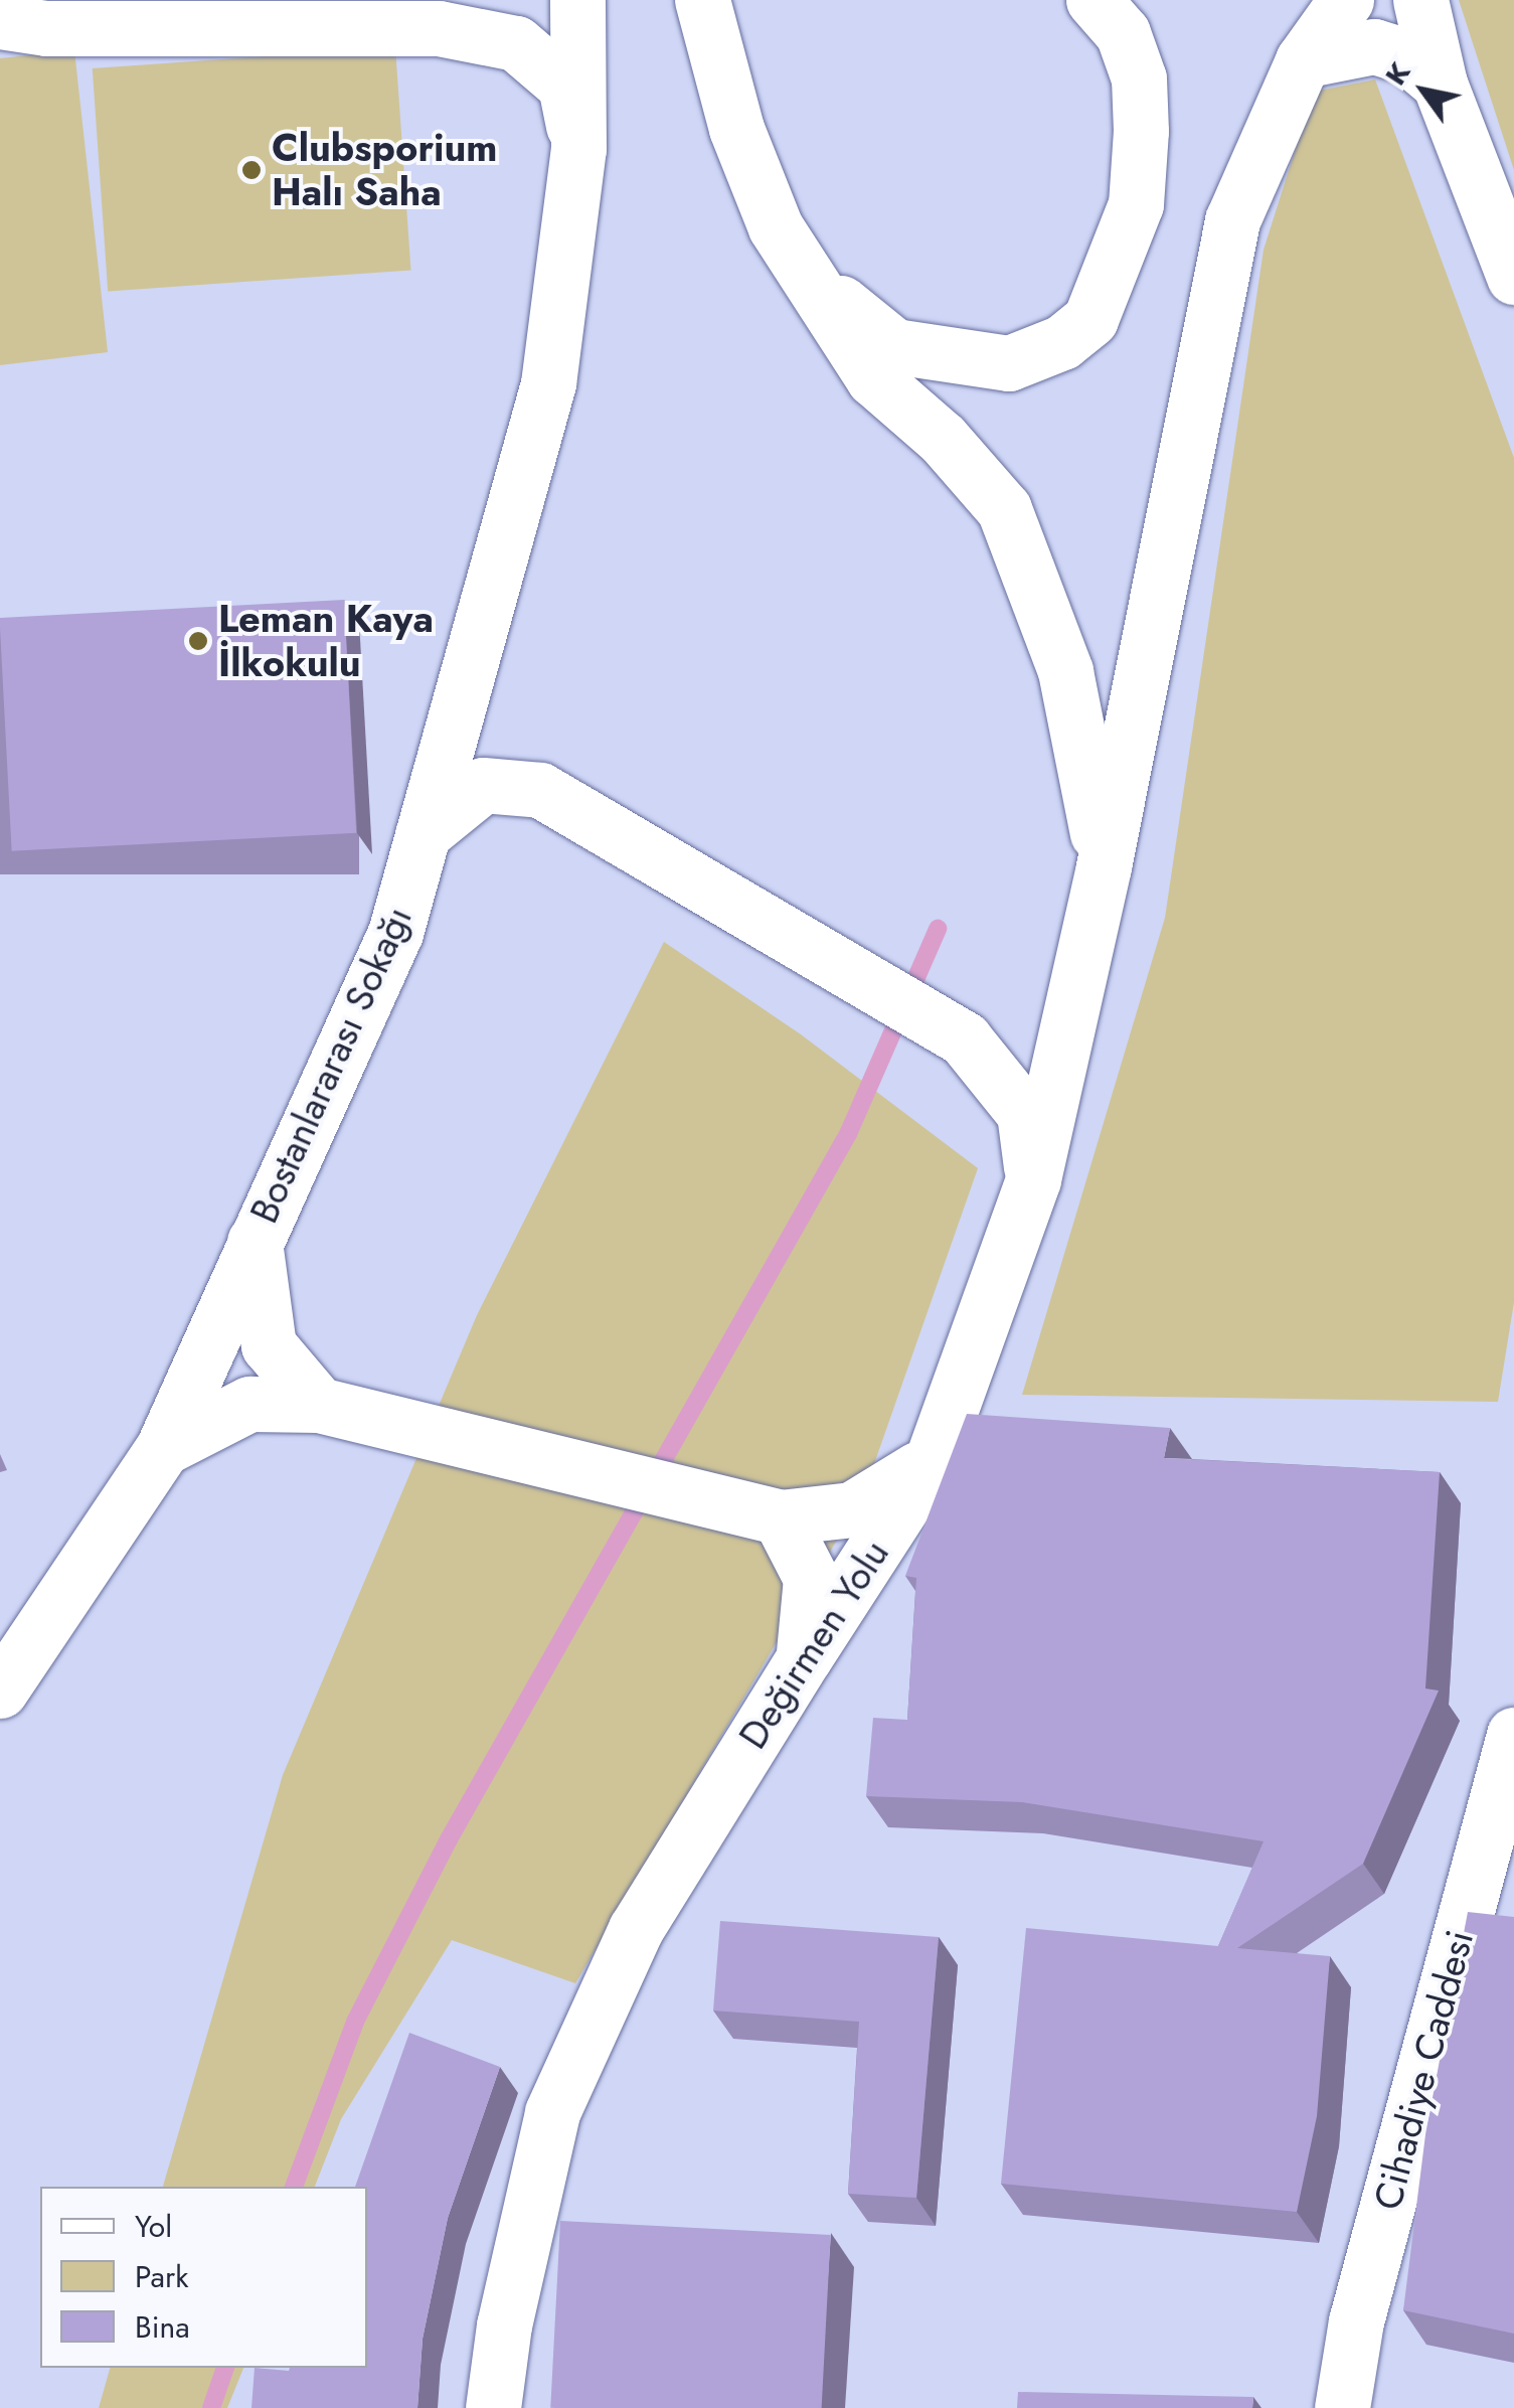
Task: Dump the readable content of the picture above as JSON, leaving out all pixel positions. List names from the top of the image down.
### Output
{
  "streets": {
    "main road": ["Bostanlararası Sokağı", "Değirmen Yolu", "Cihadiye Caddesi"]
  },
  "places": ["Clubsporium Halı Saha", "Leman Kaya İlkokulu"],
  "legend": ["Yol", "Park", "Bina"],
  "north": "top left"
}
